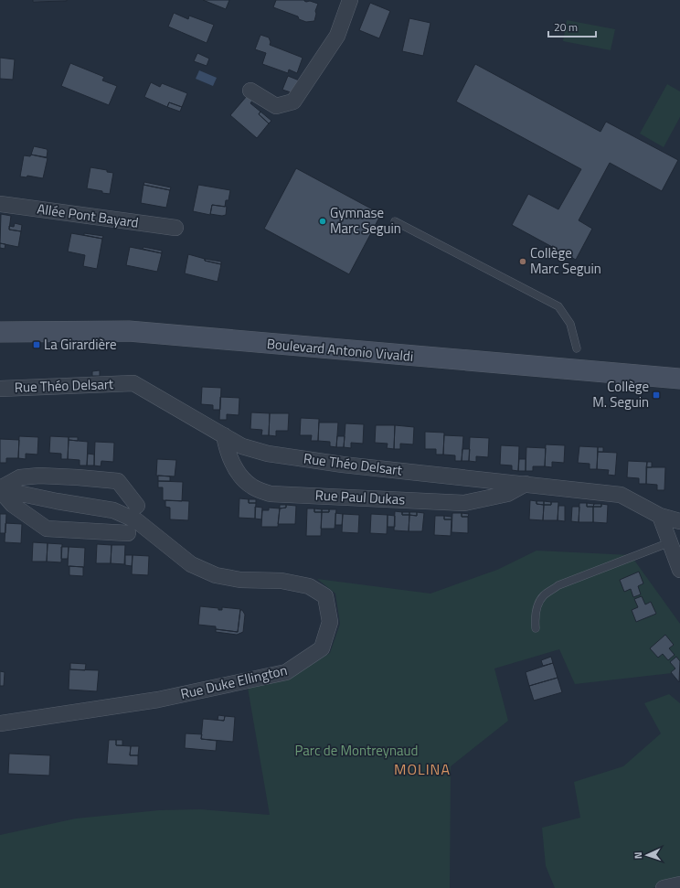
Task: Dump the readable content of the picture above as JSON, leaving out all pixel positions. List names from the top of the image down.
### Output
{
  "streets": {
    "street": [
      "Allée Pont Bayard",
      "Boulevard Antonio Vivaldi",
      "Rue Théo Delsart",
      "Rue Paul Dukas",
      "Rue Duke Ellington"
    ]
  },
  "crossings": [
    ["Rue Théo Delsart", "Rue Paul Dukas"]
  ],
  "districts": ["MOLINA"],
  "parks": ["Parc de Montreynaud"],
  "places": {
    "other": ["Gymnase Marc Seguin", "Collège Marc Seguin"],
    "transit": ["La Girardière", "Collège M. Seguin"]
  },
  "scale_bar": "20 m",
  "north": "left"
}
